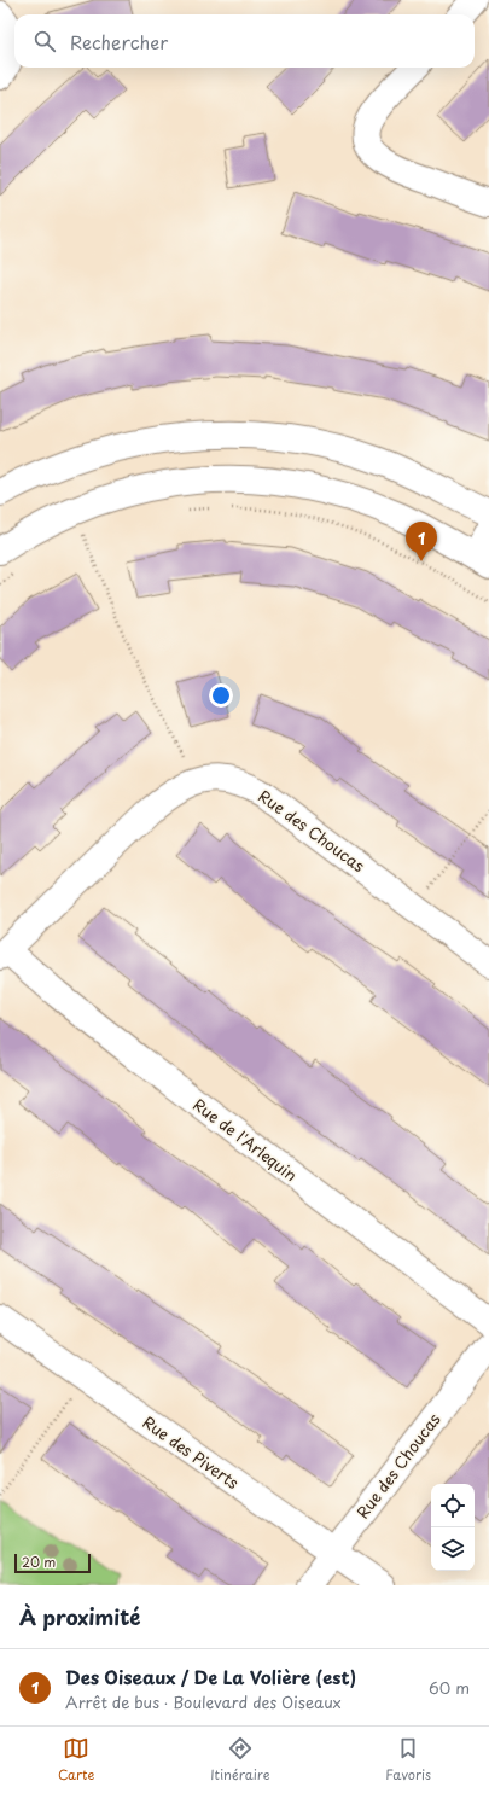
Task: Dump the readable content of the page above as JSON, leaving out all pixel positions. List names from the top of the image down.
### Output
{
  "streets": {
    "street": ["Rue des Choucas", "Rue de l'Arlequin", "Rue des Piverts"]
  },
  "crossings": [
    ["Rue des Choucas", "Rue de l'Arlequin"],
    ["Rue des Choucas", "Rue des Piverts"]
  ],
  "scale_bar": "20 m",
  "page": {
    "search": "Rechercher",
    "pins": "1",
    "scale": "20 m",
    "heading": "À proximité",
    "list": [
      {
        "mark": "1",
        "name": "Des Oiseaux / De La Volière (est)",
        "note": "Arrêt de bus · Boulevard des Oiseaux",
        "value": "60 m"
      }
    ],
    "nav": ["Carte", "Itinéraire", "Favoris"]
  }
}
